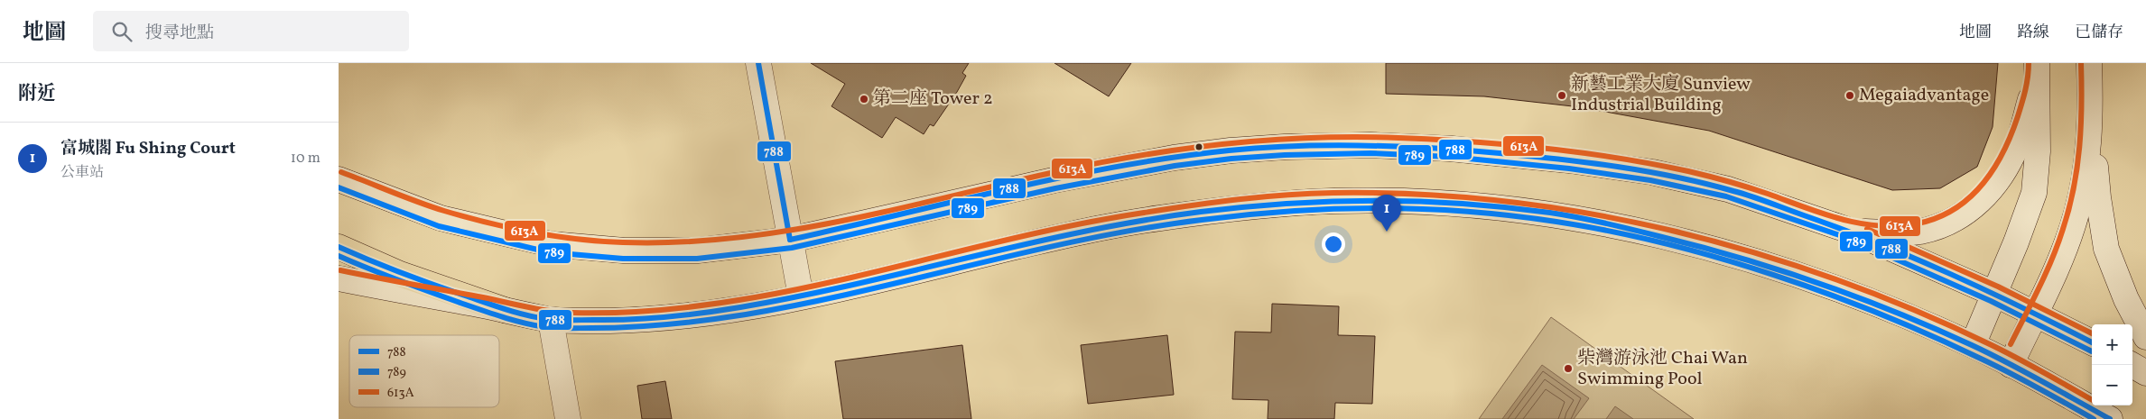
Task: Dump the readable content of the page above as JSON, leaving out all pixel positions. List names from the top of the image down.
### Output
{
  "places": [
    "新藝工業大廈 Sunview Industrial Building",
    "Megaiadvantage",
    "第二座 Tower 2",
    "柴灣游泳池 Chai Wan Swimming Pool"
  ],
  "lines": ["transit line 788", "transit line 613A", "transit line 789"],
  "legend": ["788", "789", "613A"],
  "page": {
    "header": "地圖",
    "search": "搜尋地點",
    "nav": ["地圖", "路線", "已儲存"],
    "heading": "附近",
    "list": [
      {
        "mark": "1",
        "name": "富城閣 Fu Shing Court",
        "note": "公車站",
        "value": "10 m"
      }
    ],
    "pins": "1",
    "map_buttons": ["+", "−"]
  }
}
